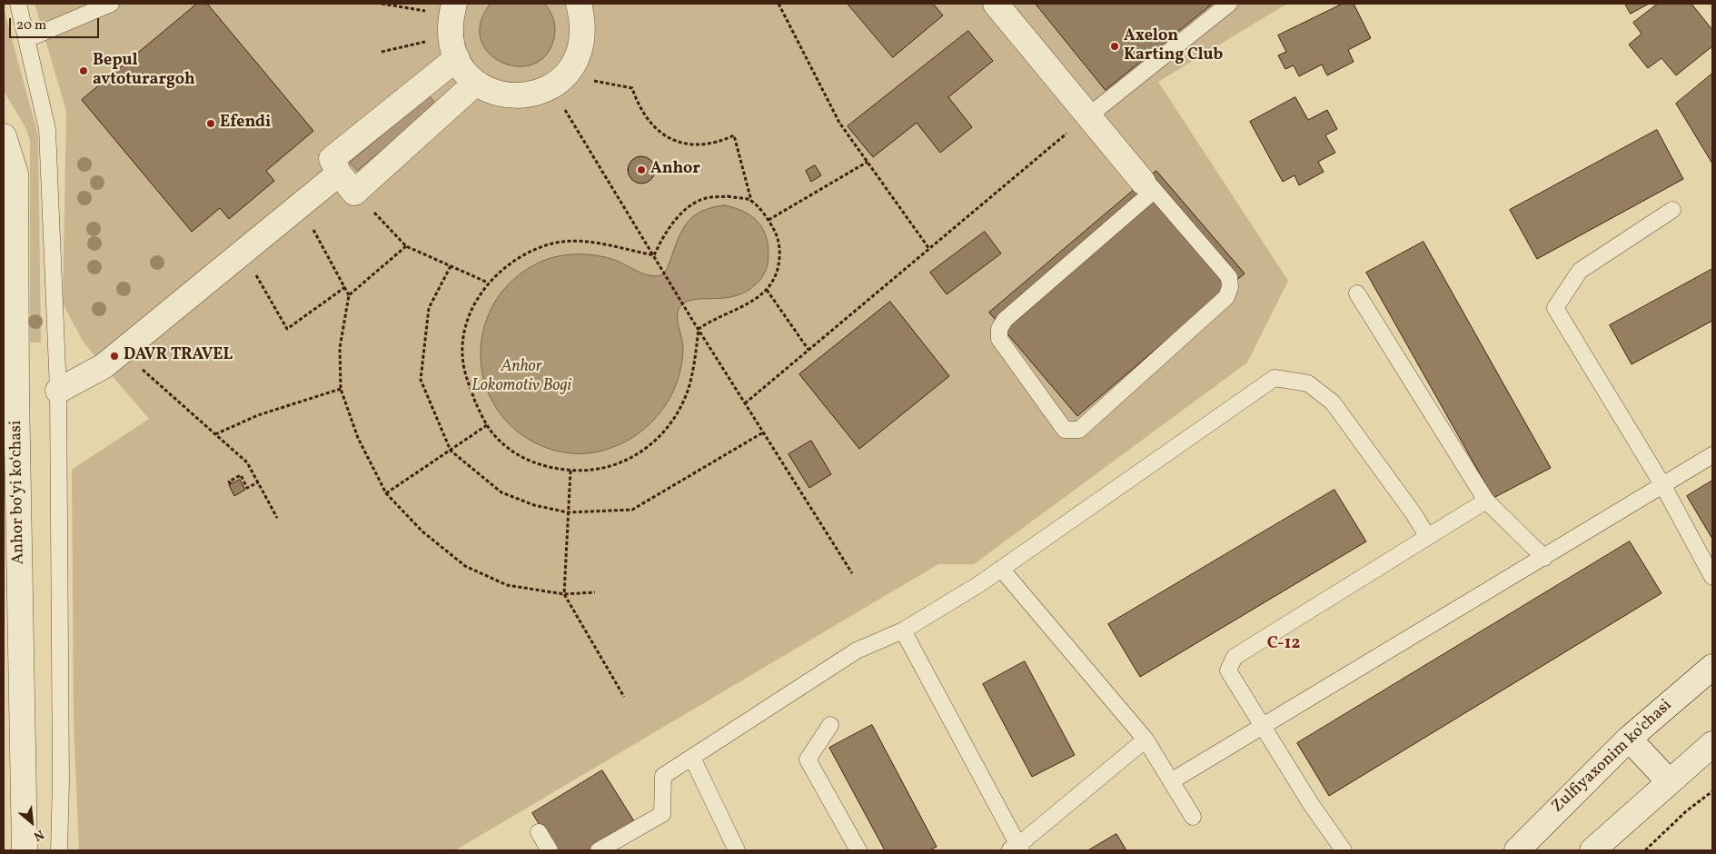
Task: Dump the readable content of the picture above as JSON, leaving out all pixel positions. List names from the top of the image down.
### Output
{
  "streets": {
    "street": ["Anhor boʻyi koʻchasi", "Zulfiyaxonim ko'chasi"]
  },
  "districts": ["C-12"],
  "parks": ["Anhor Lokomotiv Bogi"],
  "places": [
    "Axelon Karting Club",
    "Bepul avtoturargoh",
    "Efendi",
    "Anhor",
    "DAVR TRAVEL"
  ],
  "scale_bar": "20 m",
  "north": "bottom right"
}
